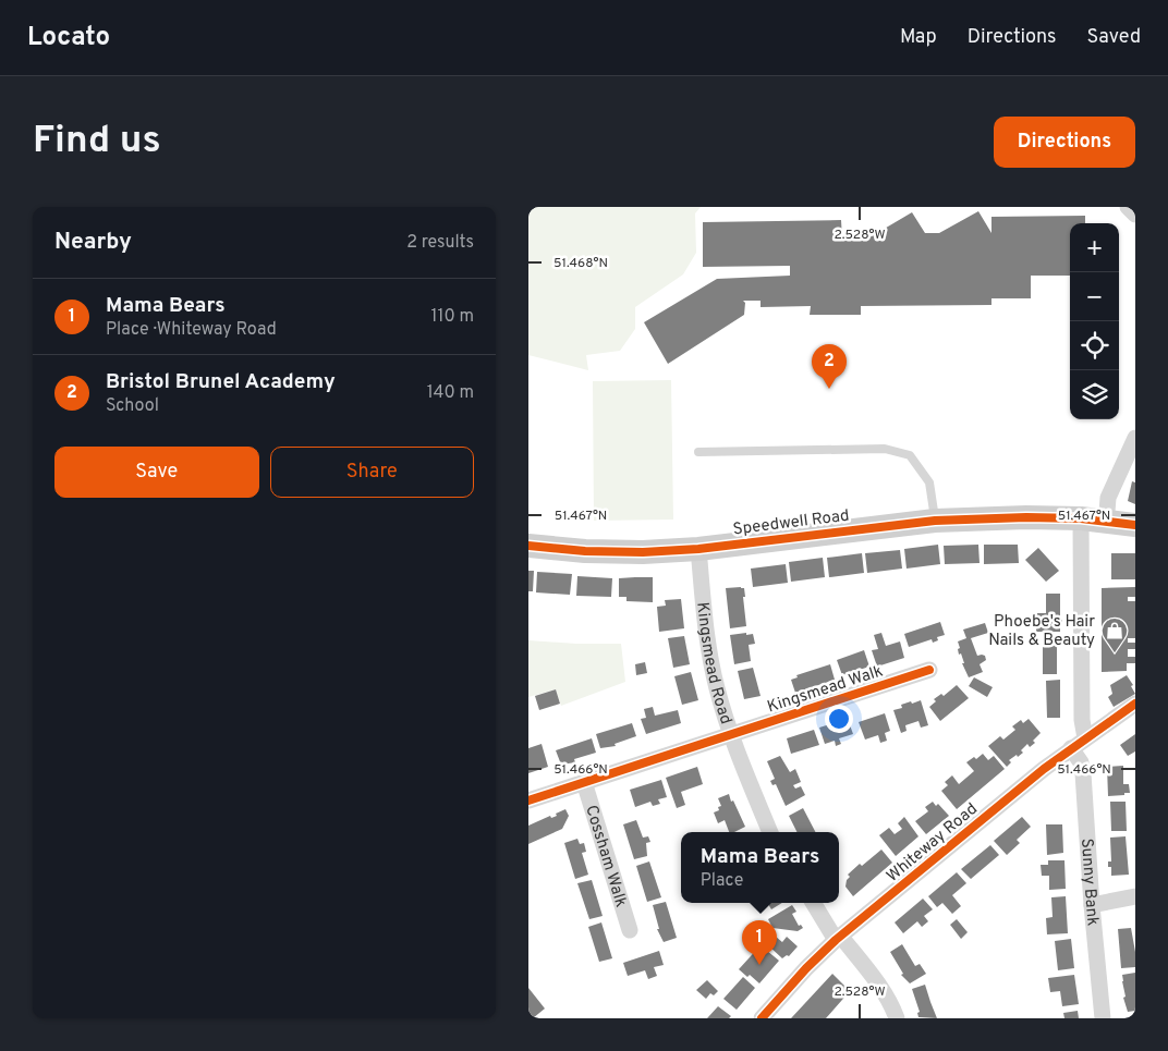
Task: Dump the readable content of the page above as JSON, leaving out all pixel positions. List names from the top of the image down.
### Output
{
  "streets": {
    "street": [
      "Speedwell Road",
      "Kingsmead Road",
      "Kingsmead Walk",
      "Whiteway Road",
      "Cossham Walk",
      "Sunny Bank"
    ]
  },
  "crossings": [
    ["Speedwell Road", "Kingsmead Road"],
    ["Kingsmead Road", "Kingsmead Walk"],
    ["Kingsmead Walk", "Cossham Walk"],
    ["Whiteway Road", "Sunny Bank"]
  ],
  "places": {
    "shop": ["Phoebe's Hair Nails & Beauty"]
  },
  "page": {
    "header": "Locato",
    "nav": ["Map", "Directions", "Saved"],
    "buttons": [
      "Directions",
      ["Save", "Share"]
    ],
    "title": "Find us",
    "heading": ["Nearby", "2 results"],
    "map_buttons": ["+", "−"],
    "list": [
      {
        "mark": "1",
        "name": "Mama Bears",
        "note": "Place · Whiteway Road",
        "value": "110 m"
      },
      {
        "mark": "2",
        "name": "Bristol Brunel Academy",
        "note": "School",
        "value": "140 m"
      }
    ],
    "pins": ["2", "1"],
    "popup": ["Mama Bears", "Place"]
  },
  "coordinates": [
    "2.528°W",
    "51.468°N",
    "51.467°N",
    "51.466°N"
  ]
}
